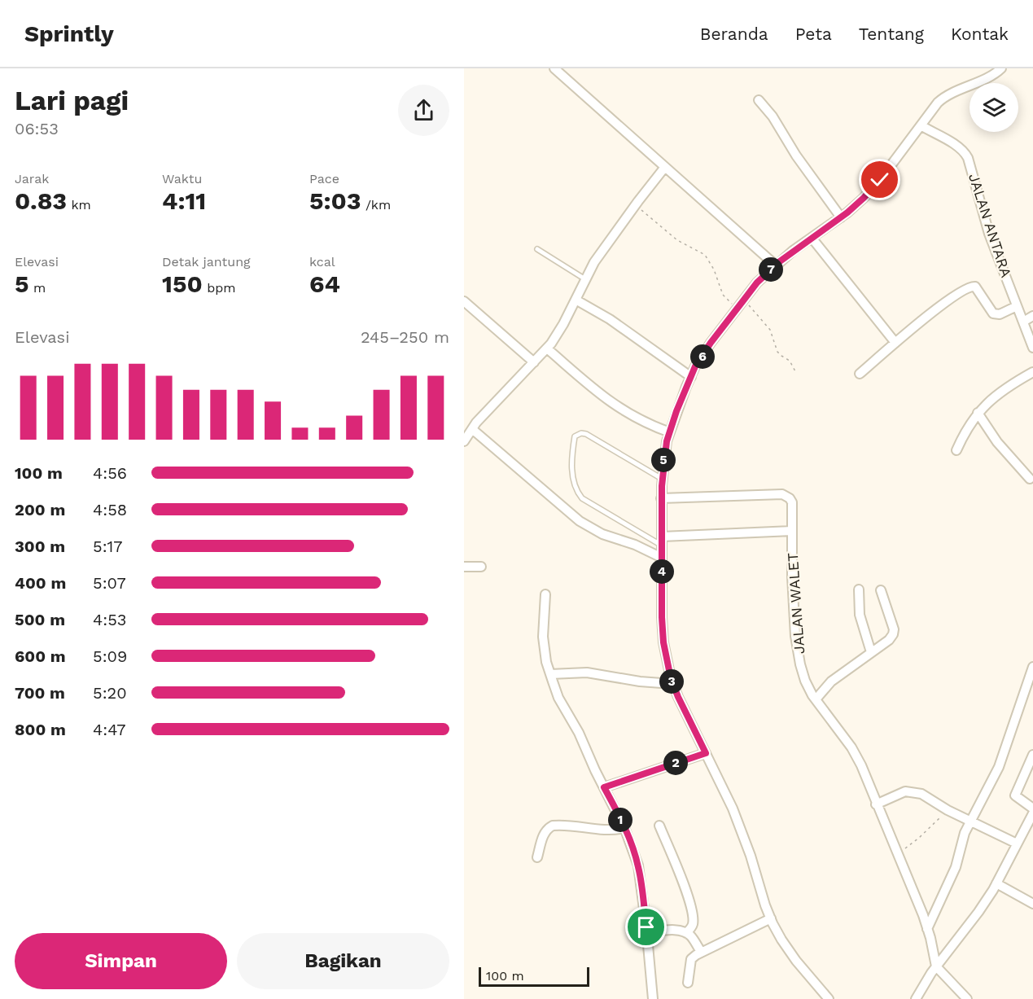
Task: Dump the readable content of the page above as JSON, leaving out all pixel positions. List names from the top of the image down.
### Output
{
  "streets": {
    "street": ["JALAN ANTARA", "JALAN WALET"]
  },
  "scale_bar": "100 m",
  "page": {
    "header": "Sprintly",
    "nav": [
      "Beranda",
      "Peta",
      "Tentang",
      "Kontak"
    ],
    "heading": ["Lari pagi", "06:53"],
    "stats": [
      ["Jarak", "0.83 km"],
      ["Waktu", "4:11"],
      ["Pace", "5:03 /km"],
      ["Elevasi", "5 m"],
      ["Detak jantung", "150 bpm"],
      ["kcal", "64"]
    ],
    "pins": [
      "7",
      "6",
      "5",
      "4",
      "3",
      "2",
      "1"
    ],
    "chart": ["Elevasi", "245–250 m"],
    "list": [
      {
        "name": "100 m",
        "note": "4:56"
      },
      {
        "name": "200 m",
        "note": "4:58"
      },
      {
        "name": "300 m",
        "note": "5:17"
      },
      {
        "name": "400 m",
        "note": "5:07"
      },
      {
        "name": "500 m",
        "note": "4:53"
      },
      {
        "name": "600 m",
        "note": "5:09"
      },
      {
        "name": "700 m",
        "note": "5:20"
      },
      {
        "name": "800 m",
        "note": "4:47"
      }
    ],
    "buttons": ["Simpan", "Bagikan"],
    "scale": "100 m"
  }
}
